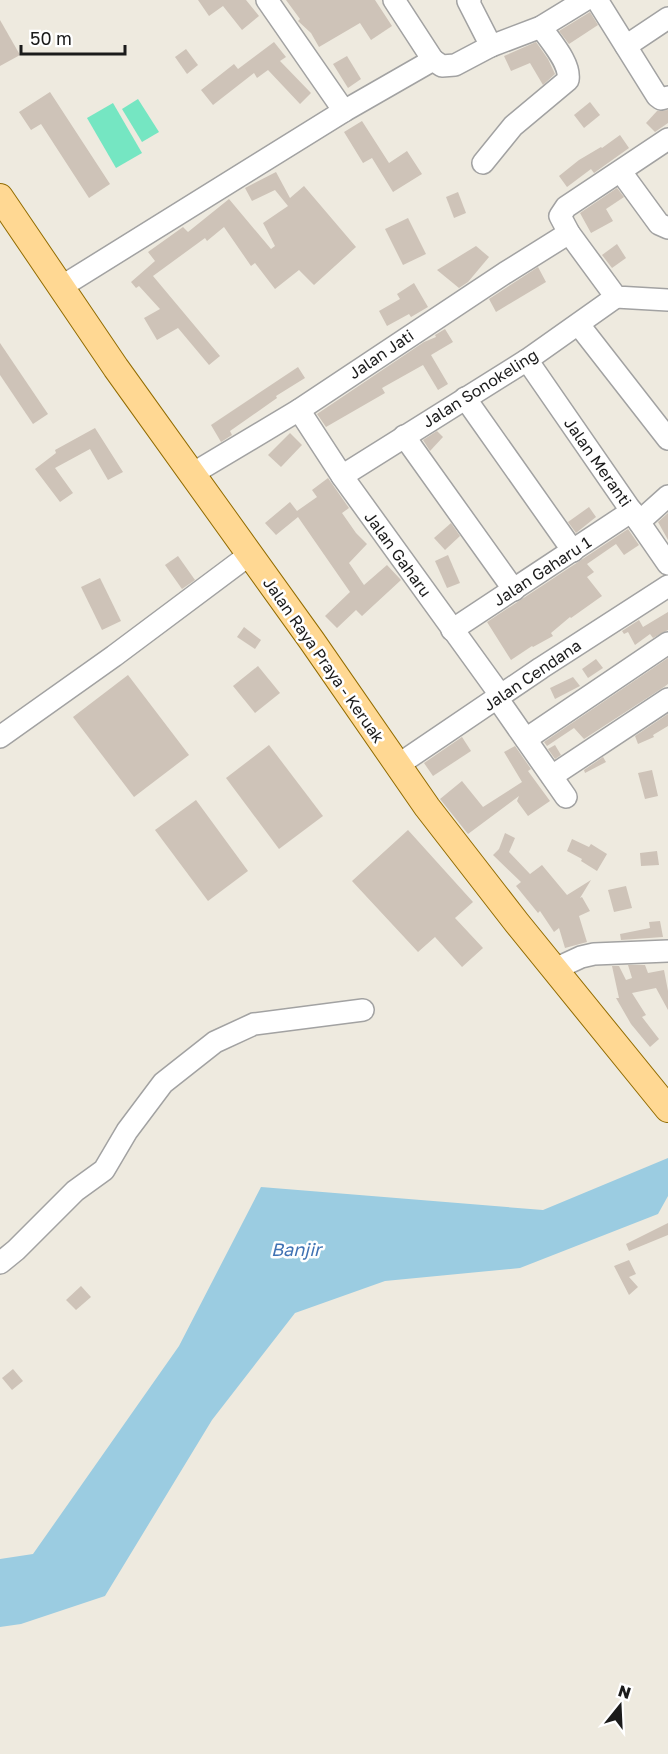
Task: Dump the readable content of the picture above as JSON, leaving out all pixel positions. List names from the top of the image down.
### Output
{
  "streets": {
    "main road": ["Jalan Raya Praya - Keruak"],
    "street": [
      "Jalan Jati",
      "Jalan Sonokeling",
      "Jalan Meranti",
      "Jalan Gaharu",
      "Jalan Gaharu 1",
      "Jalan Cendana"
    ]
  },
  "crossings": [
    ["Jalan Jati", "Jalan Gaharu"],
    ["Jalan Jati", "Jalan Raya Praya - Keruak"],
    ["Jalan Sonokeling", "Jalan Meranti"],
    ["Jalan Sonokeling", "Jalan Gaharu"],
    ["Jalan Meranti", "Jalan Gaharu 1"],
    ["Jalan Gaharu", "Jalan Gaharu 1"],
    ["Jalan Gaharu", "Jalan Cendana"],
    ["Jalan Raya Praya - Keruak", "Jalan Cendana"]
  ],
  "water": ["Banjir"],
  "scale_bar": "50 m",
  "north": "top"
}
